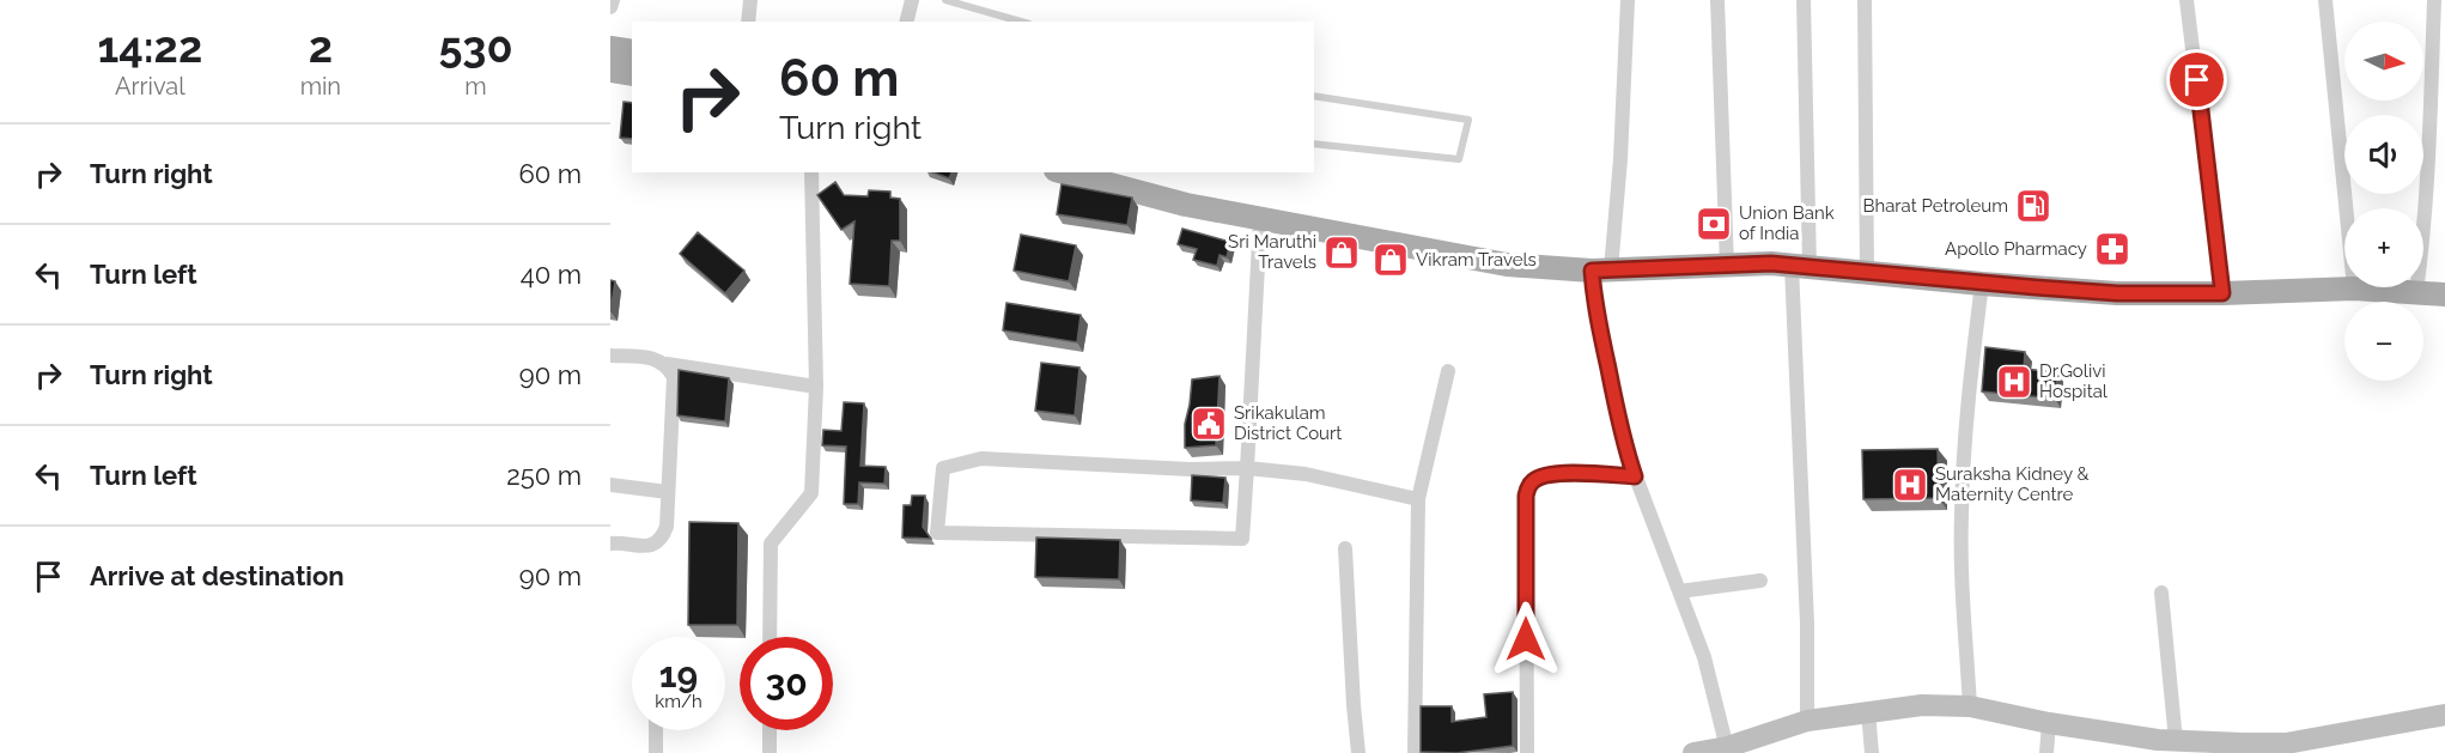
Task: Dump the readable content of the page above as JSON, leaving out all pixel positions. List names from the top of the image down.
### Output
{
  "places": {
    "fuel station": ["Bharat Petroleum"],
    "bank": ["Union Bank of India"],
    "pharmacy": ["Apollo Pharmacy"],
    "shop": ["Sri Maruthi Travels", "Vikram Travels"],
    "hospital": ["Dr.Golivi Hospital", "Suraksha Kidney & Maternity Centre"],
    "public building": ["Srikakulam District Court"]
  },
  "north": "right",
  "page": {
    "eta": [
      "14:22",
      "Arrival",
      "2",
      "min",
      "530",
      "m"
    ],
    "map_buttons": ["+", "−"],
    "turn": ["60 m", "Turn right"],
    "list": [
      {
        "name": "Turn right",
        "value": "60 m"
      },
      {
        "name": "Turn left",
        "value": "40 m"
      },
      {
        "name": "Turn right",
        "value": "90 m"
      },
      {
        "name": "Turn left",
        "value": "250 m"
      },
      {
        "name": "Arrive at destination",
        "value": "90 m"
      }
    ],
    "speed": "19 km/h",
    "limit": "30"
  }
}
